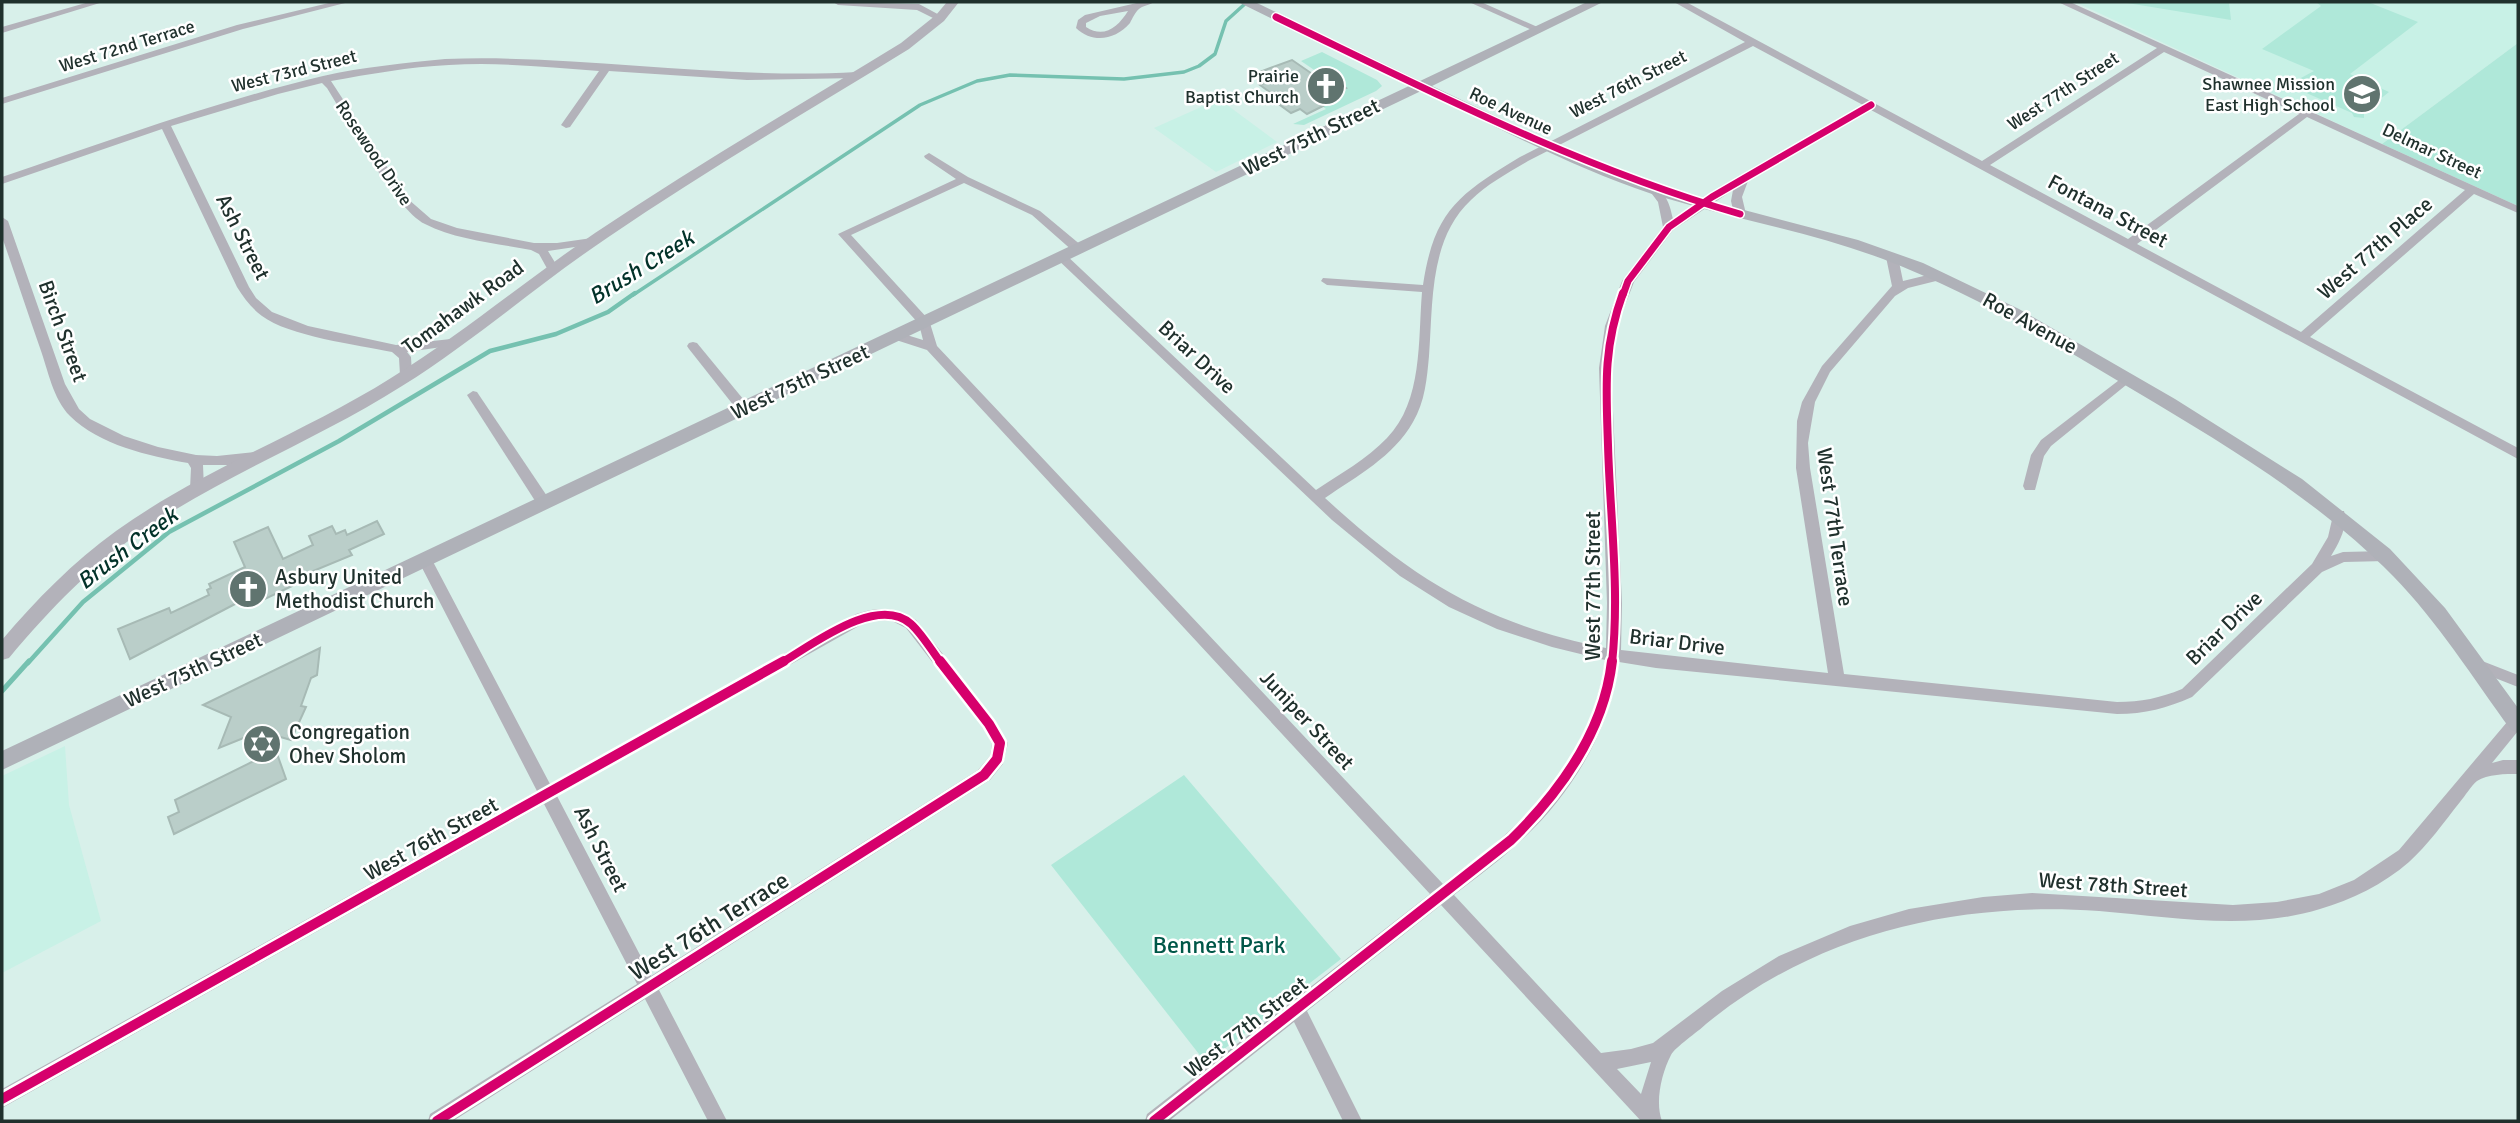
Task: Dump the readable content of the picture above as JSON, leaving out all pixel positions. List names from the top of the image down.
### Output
{
  "streets": {
    "main road": ["Roe Avenue", "West 75th Street"],
    "street": [
      "West 72nd Terrace",
      "West 73rd Street",
      "West 76th Street",
      "West 77th Street",
      "Delmar Street",
      "Rosewood Drive",
      "Fontana Street",
      "Ash Street",
      "West 77th Place",
      "Tomahawk Road",
      "Birch Street",
      "Briar Drive",
      "West 77th Terrace",
      "Juniper Street",
      "West 78th Street",
      "West 76th Terrace"
    ]
  },
  "crossings": [
    ["West 73rd Street", "Rosewood Drive"],
    ["West 73rd Street", "Ash Street"],
    ["West 73rd Street", "Tomahawk Road"],
    ["West 76th Street", "Roe Avenue"],
    ["West 76th Street", "Fontana Street"],
    ["West 76th Street", "Ash Street"],
    ["West 76th Street", "Briar Drive"],
    ["West 76th Street", "West 76th Terrace"],
    ["West 77th Street", "Roe Avenue"],
    ["West 77th Street", "Delmar Street"],
    ["West 77th Street", "Fontana Street"],
    ["West 77th Street", "Briar Drive"],
    ["West 77th Street", "Juniper Street"],
    ["Roe Avenue", "West 75th Street"],
    ["Roe Avenue", "Briar Drive"],
    ["Roe Avenue", "West 78th Street"],
    ["West 75th Street", "Ash Street"],
    ["West 75th Street", "Briar Drive"],
    ["West 75th Street", "Juniper Street"],
    ["Delmar Street", "West 77th Place"],
    ["Rosewood Drive", "Tomahawk Road"],
    ["Fontana Street", "West 77th Place"],
    ["Ash Street", "Tomahawk Road"],
    ["Ash Street", "West 76th Terrace"],
    ["Tomahawk Road", "Birch Street"],
    ["Briar Drive", "West 77th Terrace"],
    ["Juniper Street", "West 78th Street"]
  ],
  "water": ["Brush Creek"],
  "parks": ["Bennett Park"],
  "places": {
    "church": ["Prairie Baptist Church", "Asbury United Methodist Church"],
    "school or university": ["Shawnee Mission East High School"],
    "synagogue": ["Congregation Ohev Sholom"]
  }
}
